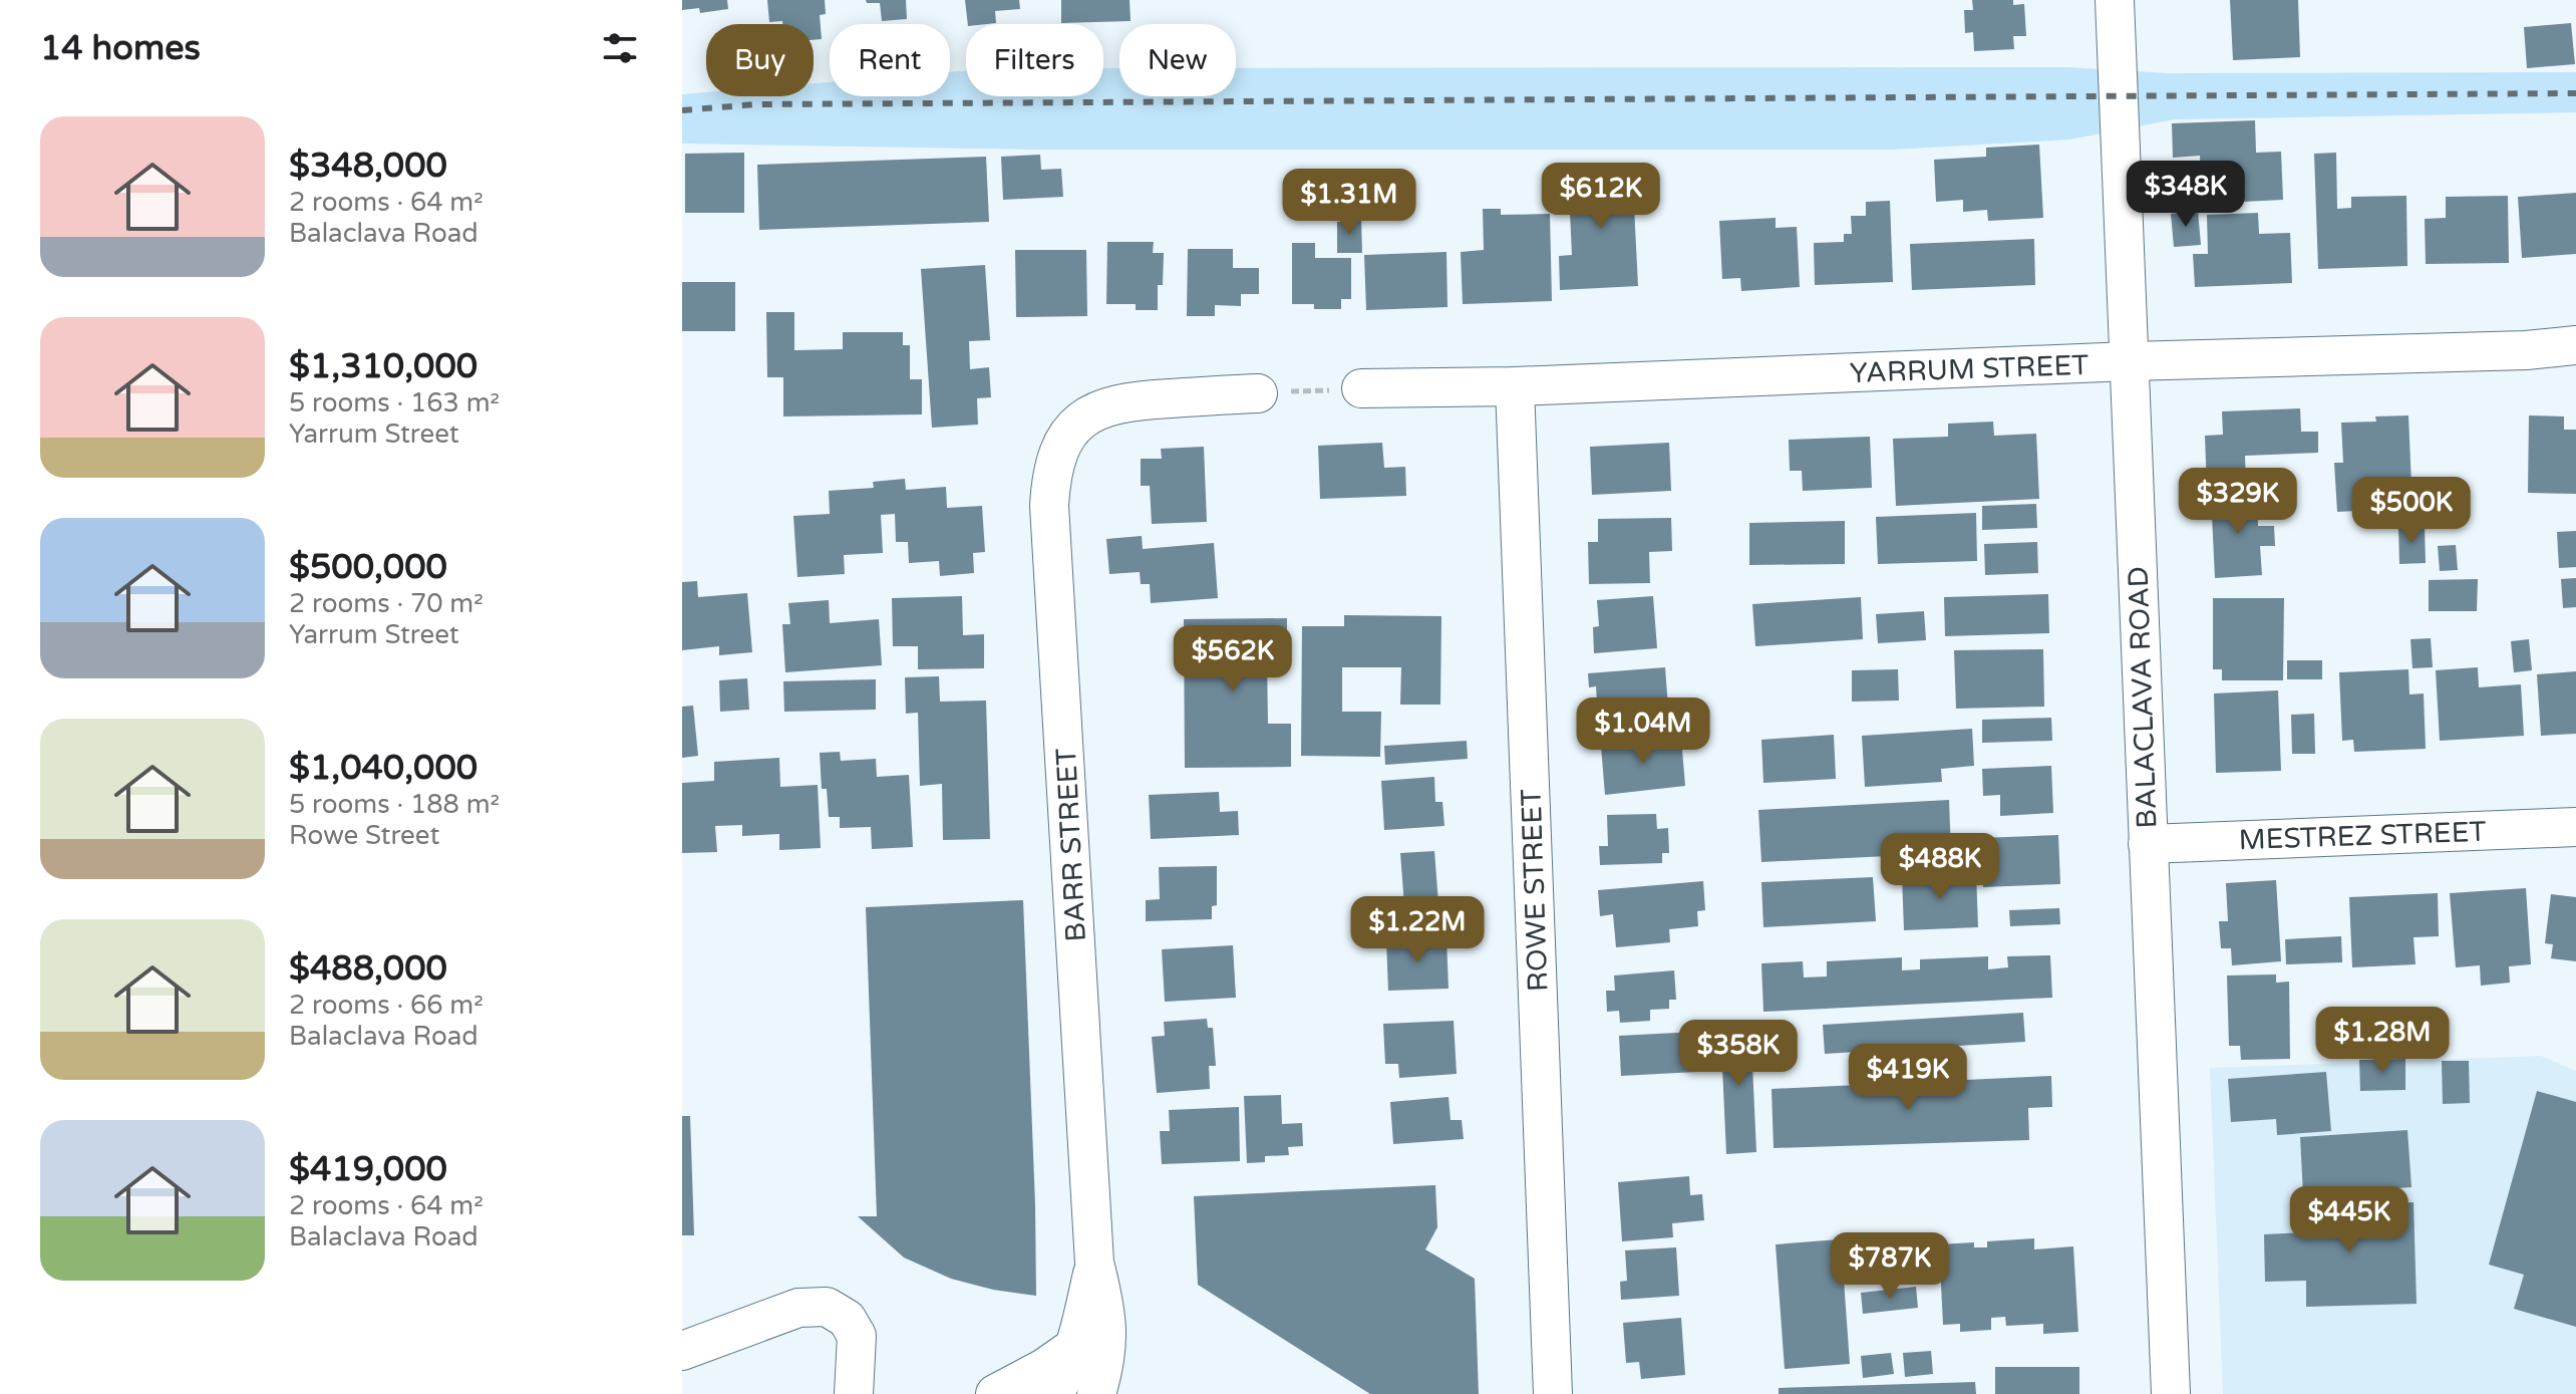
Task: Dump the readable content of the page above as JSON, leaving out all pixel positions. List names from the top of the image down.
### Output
{
  "streets": {
    "street": [
      "YARRUM STREET",
      "BALACLAVA ROAD",
      "MESTREZ STREET",
      "BARR STREET",
      "ROWE STREET"
    ]
  },
  "crossings": [
    ["YARRUM STREET", "BALACLAVA ROAD"],
    ["YARRUM STREET", "ROWE STREET"],
    ["BALACLAVA ROAD", "MESTREZ STREET"]
  ],
  "page": {
    "heading": "14 homes",
    "chip": [
      "Buy",
      "Rent",
      "Filters",
      "New"
    ],
    "list": [
      {
        "name": "$348,000",
        "note": "2 rooms · 64 m² · Balaclava Road"
      },
      {
        "name": "$1,310,000",
        "note": "5 rooms · 163 m² · Yarrum Street"
      },
      {
        "name": "$500,000",
        "note": "2 rooms · 70 m² · Yarrum Street"
      },
      {
        "name": "$1,040,000",
        "note": "5 rooms · 188 m² · Rowe Street"
      },
      {
        "name": "$488,000",
        "note": "2 rooms · 66 m² · Balaclava Road"
      },
      {
        "name": "$419,000",
        "note": "2 rooms · 64 m² · Balaclava Road"
      }
    ],
    "price": [
      "$348K",
      "$612K",
      "$1.31M",
      "$329K",
      "$500K",
      "$562K",
      "$1.04M",
      "$488K",
      "$1.22M",
      "$1.28M",
      "$358K",
      "$419K",
      "$445K",
      "$787K"
    ]
  }
}
